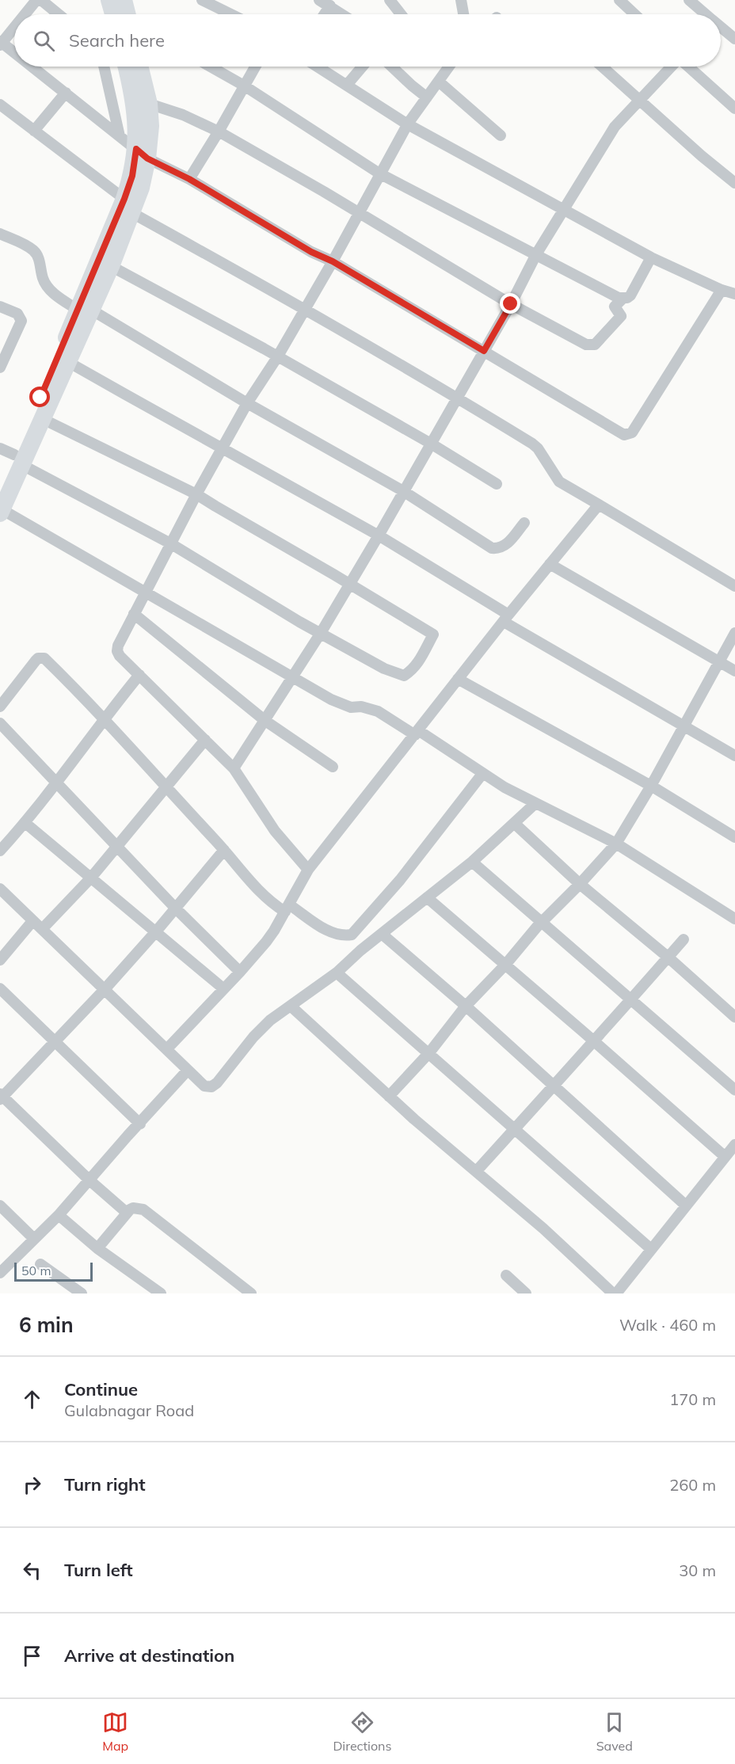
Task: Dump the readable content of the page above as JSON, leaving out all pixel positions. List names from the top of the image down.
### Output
{
  "scale_bar": "50 m",
  "page": {
    "search": "Search here",
    "scale": "50 m",
    "heading": ["6 min", "Walk · 460 m"],
    "list": [
      ["Continue", "Gulabnagar Road", "170 m"],
      ["Turn right", "260 m"],
      ["Turn left", "30 m"],
      "Arrive at destination"
    ],
    "nav": ["Map", "Directions", "Saved"]
  }
}
